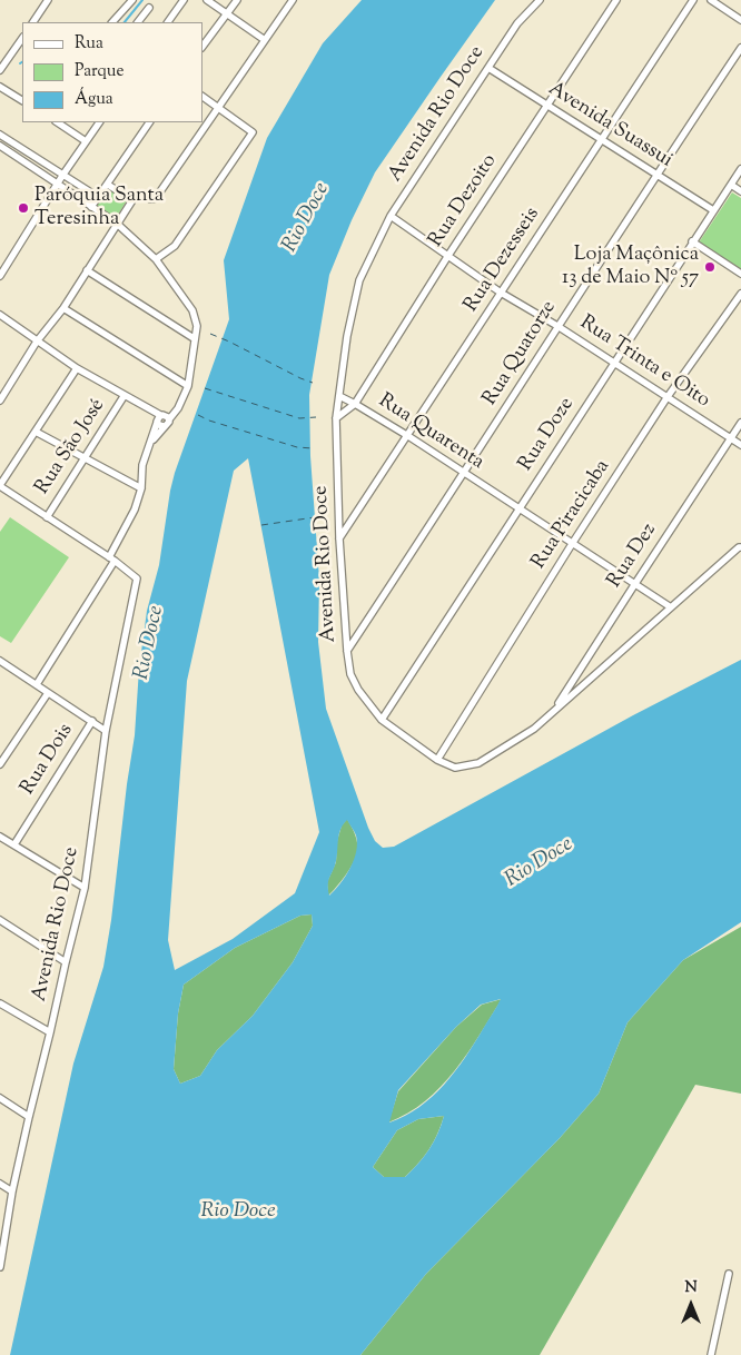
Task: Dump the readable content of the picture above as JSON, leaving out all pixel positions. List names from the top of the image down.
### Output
{
  "streets": {
    "street": [
      "Avenida Rio Doce",
      "Avenida Suassui",
      "Rua Dezoito",
      "Rua Dezesseis",
      "Rua Quatorze",
      "Rua Trinta e Oito",
      "Rua Quarenta",
      "Rua Doze",
      "Rua São José",
      "Rua Piracicaba",
      "Rua Dez",
      "Rua Dois"
    ]
  },
  "crossings": [
    ["Avenida Rio Doce", "Avenida Suassui"],
    ["Avenida Rio Doce", "Rua Dezoito"],
    ["Avenida Rio Doce", "Rua Dezesseis"],
    ["Avenida Rio Doce", "Rua Quatorze"],
    ["Avenida Rio Doce", "Rua Trinta e Oito"],
    ["Avenida Rio Doce", "Rua Quarenta"],
    ["Avenida Rio Doce", "Rua Doze"],
    ["Avenida Rio Doce", "Rua Piracicaba"],
    ["Avenida Rio Doce", "Rua Dez"],
    ["Avenida Suassui", "Rua Dezoito"],
    ["Avenida Suassui", "Rua Dezesseis"],
    ["Avenida Suassui", "Rua Quatorze"],
    ["Avenida Suassui", "Rua Doze"],
    ["Rua Dezoito", "Rua Trinta e Oito"],
    ["Rua Dezoito", "Rua Quarenta"],
    ["Rua Dezesseis", "Rua Trinta e Oito"],
    ["Rua Dezesseis", "Rua Quarenta"],
    ["Rua Quatorze", "Rua Trinta e Oito"],
    ["Rua Quatorze", "Rua Quarenta"],
    ["Rua Trinta e Oito", "Rua Doze"],
    ["Rua Trinta e Oito", "Rua Piracicaba"],
    ["Rua Trinta e Oito", "Rua Dez"],
    ["Rua Quarenta", "Rua Doze"],
    ["Rua Quarenta", "Rua Piracicaba"],
    ["Rua Quarenta", "Rua Dez"]
  ],
  "water": ["Rio Doce"],
  "places": ["Paróquia Santa Teresinha", "Loja Maçônica 13 de Maio Nº 57"],
  "legend": ["Rua", "Parque", "Água"],
  "north": "top"
}
